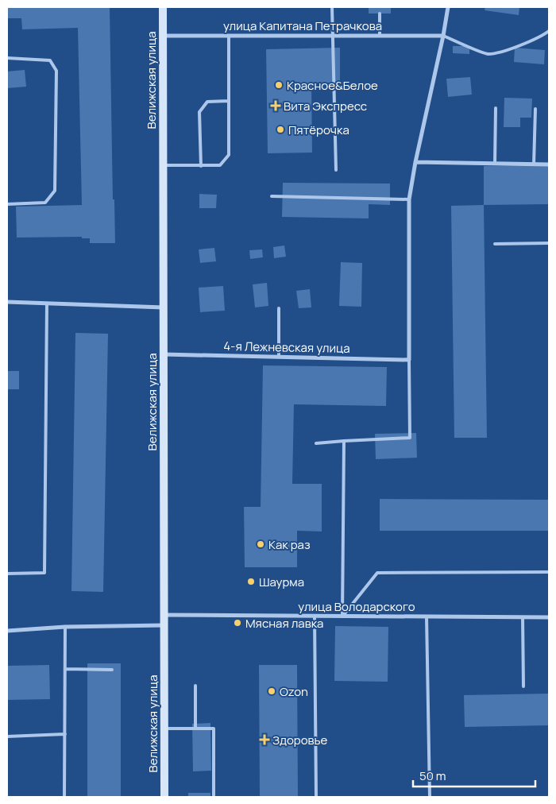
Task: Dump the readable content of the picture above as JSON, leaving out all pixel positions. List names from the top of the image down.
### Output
{
  "streets": {
    "main road": ["Велижская улица"],
    "street": ["улица Капитана Петрачкова", "4-я Лежневская улица", "улица Володарского"]
  },
  "crossings": [
    ["улица Капитана Петрачкова", "Велижская улица"],
    ["Велижская улица", "4-я Лежневская улица"],
    ["Велижская улица", "улица Володарского"]
  ],
  "places": {
    "other": [
      "Красное&Белое",
      "Пятёрочка",
      "Как раз",
      "Шаурма",
      "Мясная лавка",
      "Ozon"
    ],
    "health": ["Вита Экспресс", "Здоровье"]
  },
  "scale_bar": "50 m"
}
